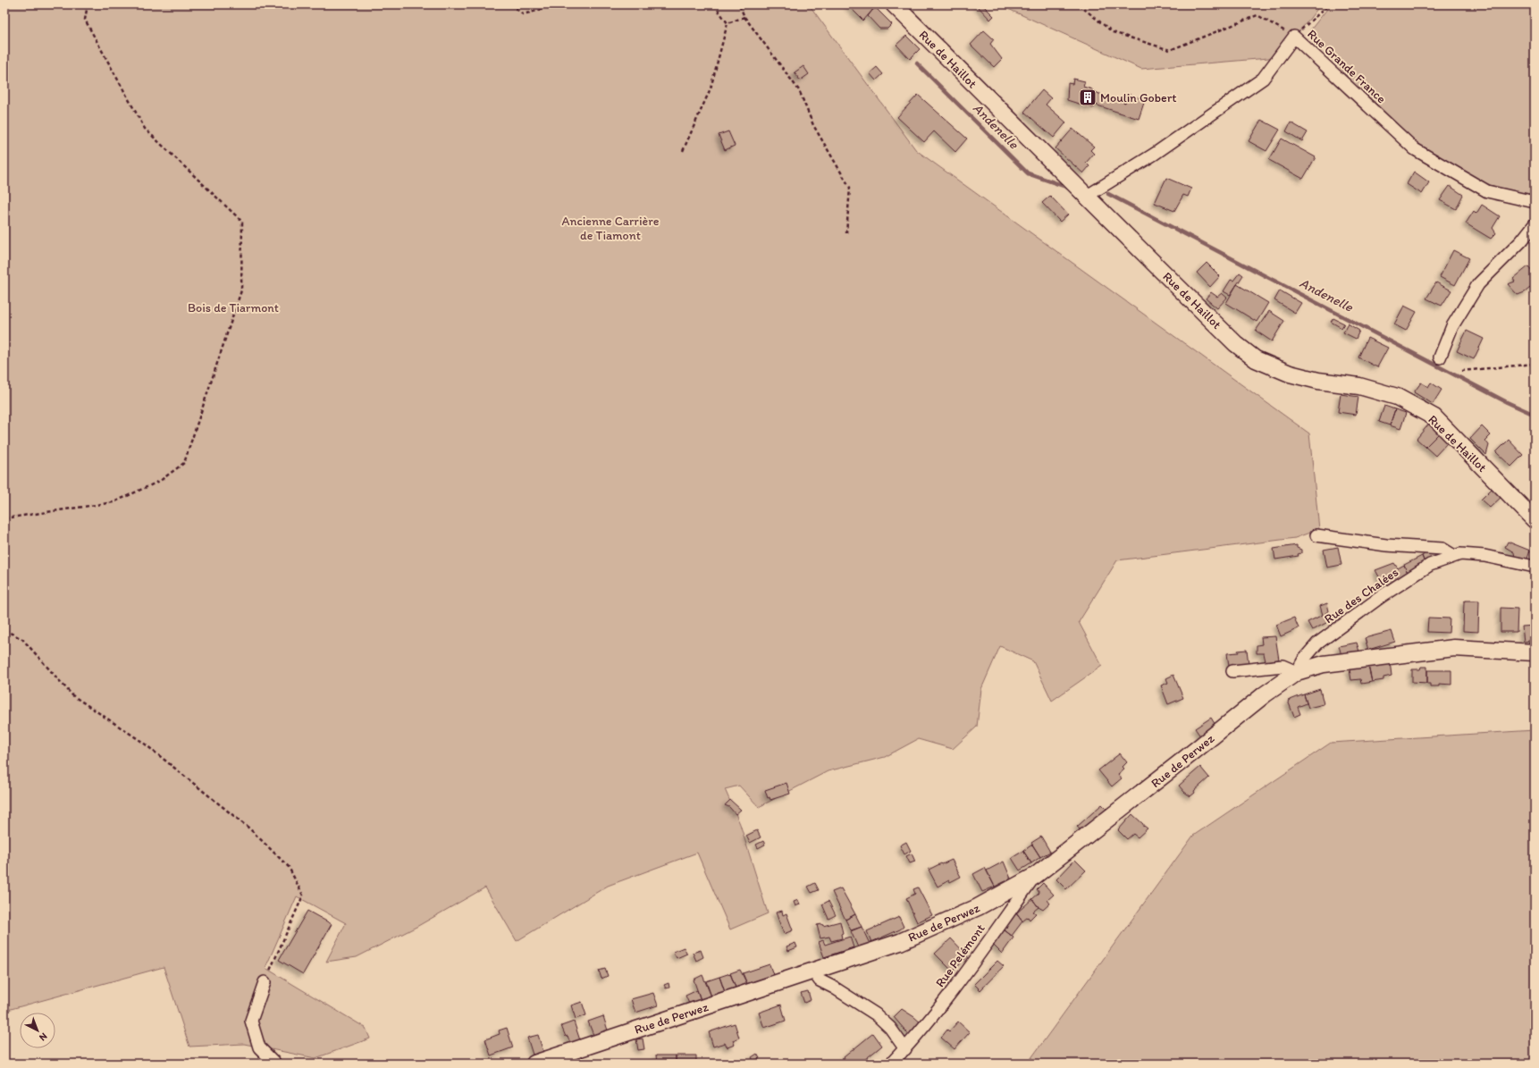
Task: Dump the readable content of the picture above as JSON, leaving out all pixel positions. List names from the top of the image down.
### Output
{
  "streets": {
    "street": [
      "Rue de Haillot",
      "Rue Grande France",
      "Rue des Chalées",
      "Rue de Perwez",
      "Rue Pelémont"
    ]
  },
  "crossings": [
    ["Rue de Haillot", "Rue Grande France"],
    ["Rue des Chalées", "Rue de Perwez"],
    ["Rue de Perwez", "Rue Pelémont"]
  ],
  "water": ["Andenelle"],
  "parks": ["Ancienne Carrière de Tiamont", "Bois de Tiarmont"],
  "places": {
    "building": ["Moulin Gobert"]
  },
  "north": "bottom right"
}
